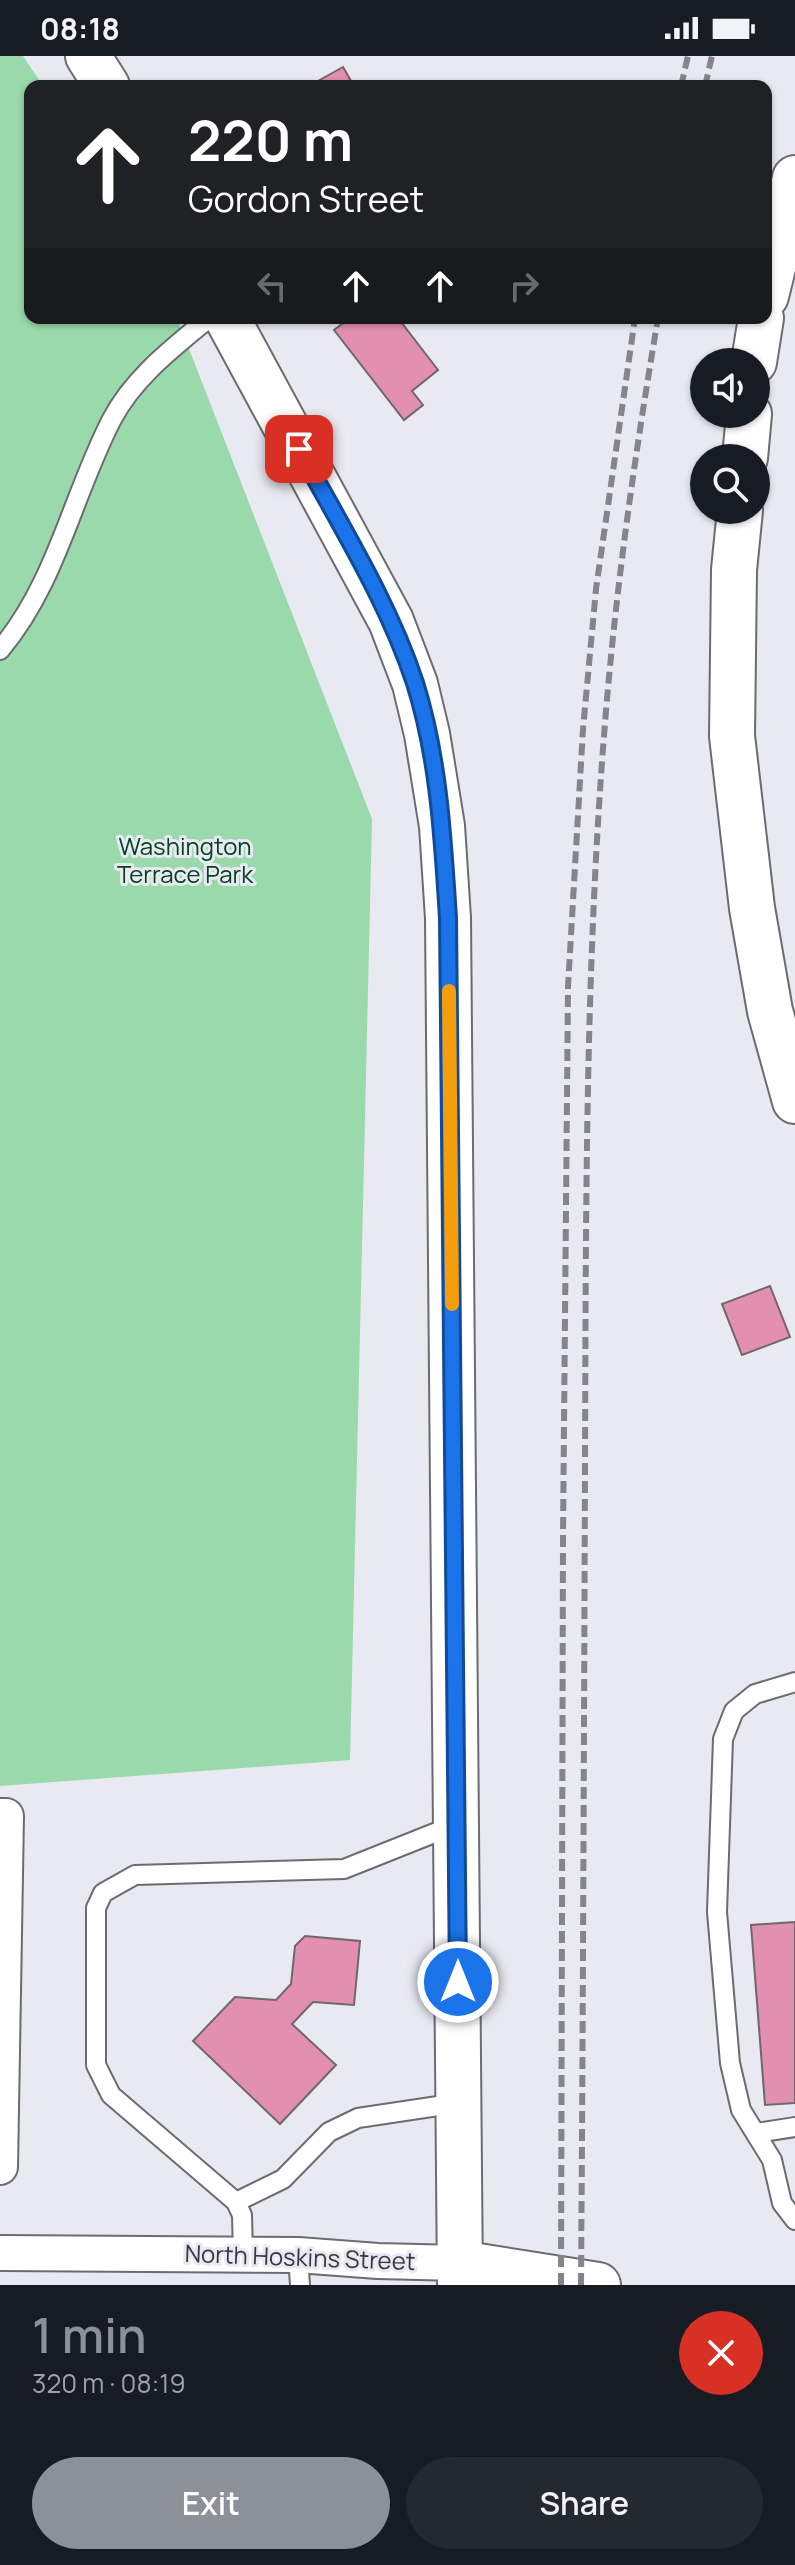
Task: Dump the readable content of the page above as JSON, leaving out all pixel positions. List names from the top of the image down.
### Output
{
  "streets": {
    "street": ["North Hoskins Street"]
  },
  "parks": ["Washington Terrace Park"],
  "page": {
    "status": "08:18",
    "turn": ["220 m", "Gordon Street"],
    "heading": ["1 min", "320 m · 08:19"],
    "buttons": ["Exit", "Share"]
  }
}
